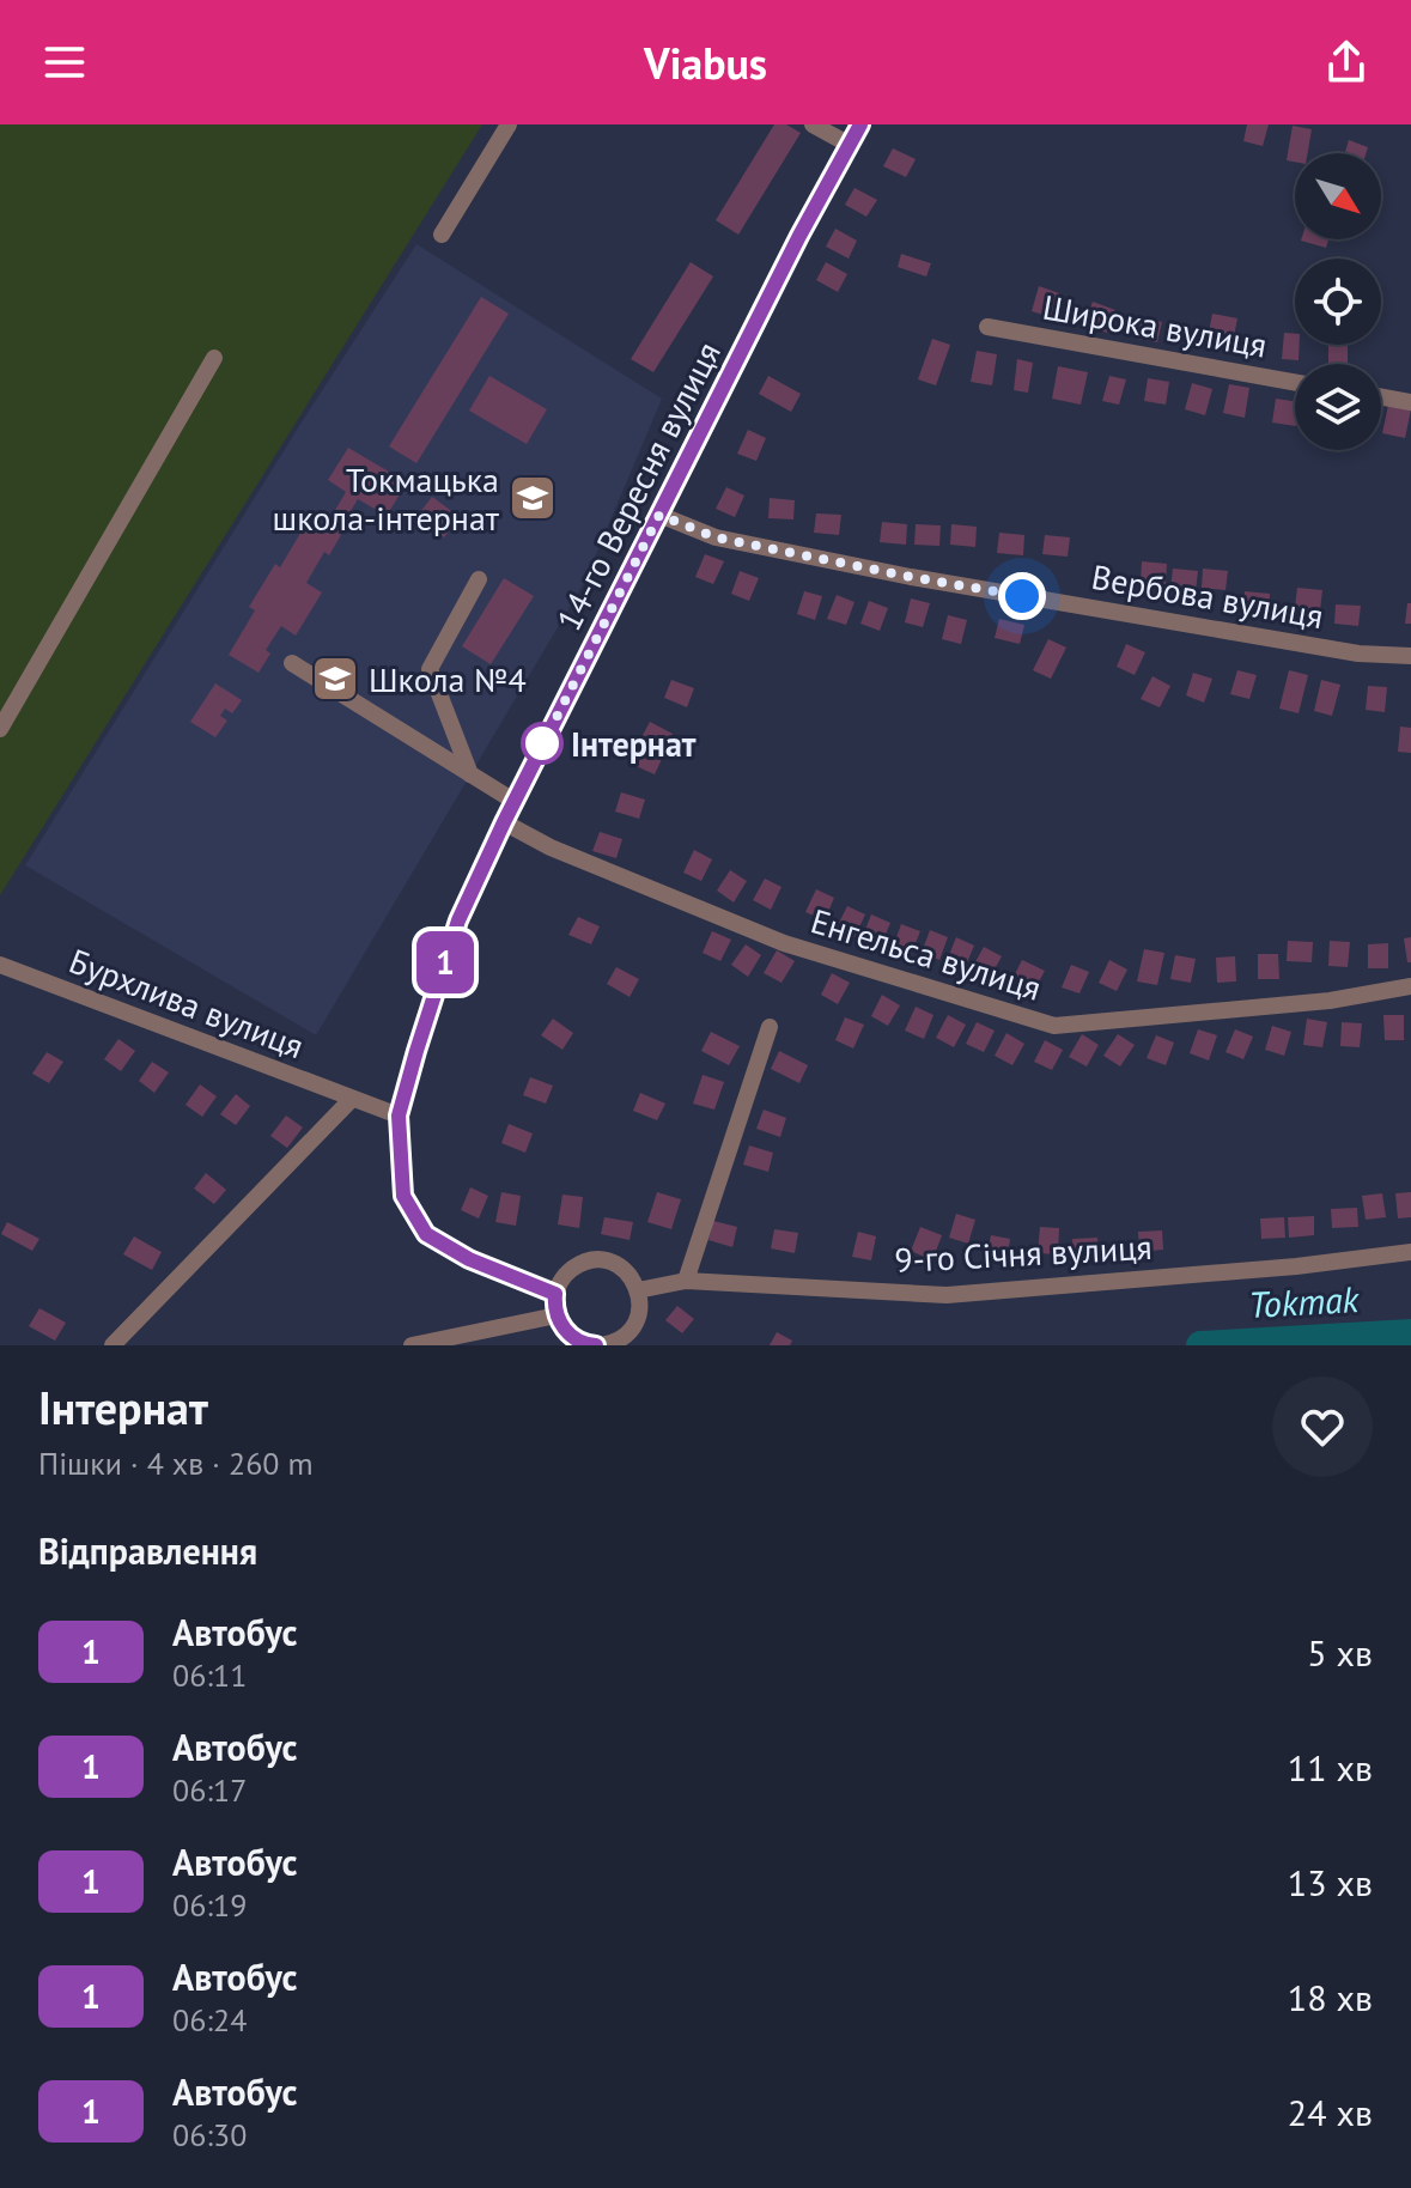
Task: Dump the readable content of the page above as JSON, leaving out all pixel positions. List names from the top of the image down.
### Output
{
  "streets": {
    "street": [
      "Широка вулиця",
      "14-го Вересня вулиця",
      "Вербова вулиця",
      "Енгельса вулиця",
      "Бурхлива вулиця",
      "9-го Січня вулиця"
    ]
  },
  "crossings": [
    ["14-го Вересня вулиця", "Вербова вулиця"],
    ["14-го Вересня вулиця", "Енгельса вулиця"],
    ["14-го Вересня вулиця", "Бурхлива вулиця"],
    ["14-го Вересня вулиця", "9-го Січня вулиця"]
  ],
  "water": ["Tokmak"],
  "places": {
    "school or university": ["Токмацька школа-інтернат", "Школа №4"],
    "other": ["Інтернат"]
  },
  "lines": ["bus line 1"],
  "north": "bottom right",
  "page": {
    "header": "Viabus",
    "on_map": "1",
    "heading": [
      ["Інтернат", "Пішки · 4 хв · 260 m"],
      "Відправлення"
    ],
    "list": [
      {
        "mark": "1",
        "name": "Автобус",
        "note": "06:11",
        "value": "5 хв"
      },
      {
        "mark": "1",
        "name": "Автобус",
        "note": "06:17",
        "value": "11 хв"
      },
      {
        "mark": "1",
        "name": "Автобус",
        "note": "06:19",
        "value": "13 хв"
      },
      {
        "mark": "1",
        "name": "Автобус",
        "note": "06:24",
        "value": "18 хв"
      },
      {
        "mark": "1",
        "name": "Автобус",
        "note": "06:30",
        "value": "24 хв"
      }
    ]
  }
}
